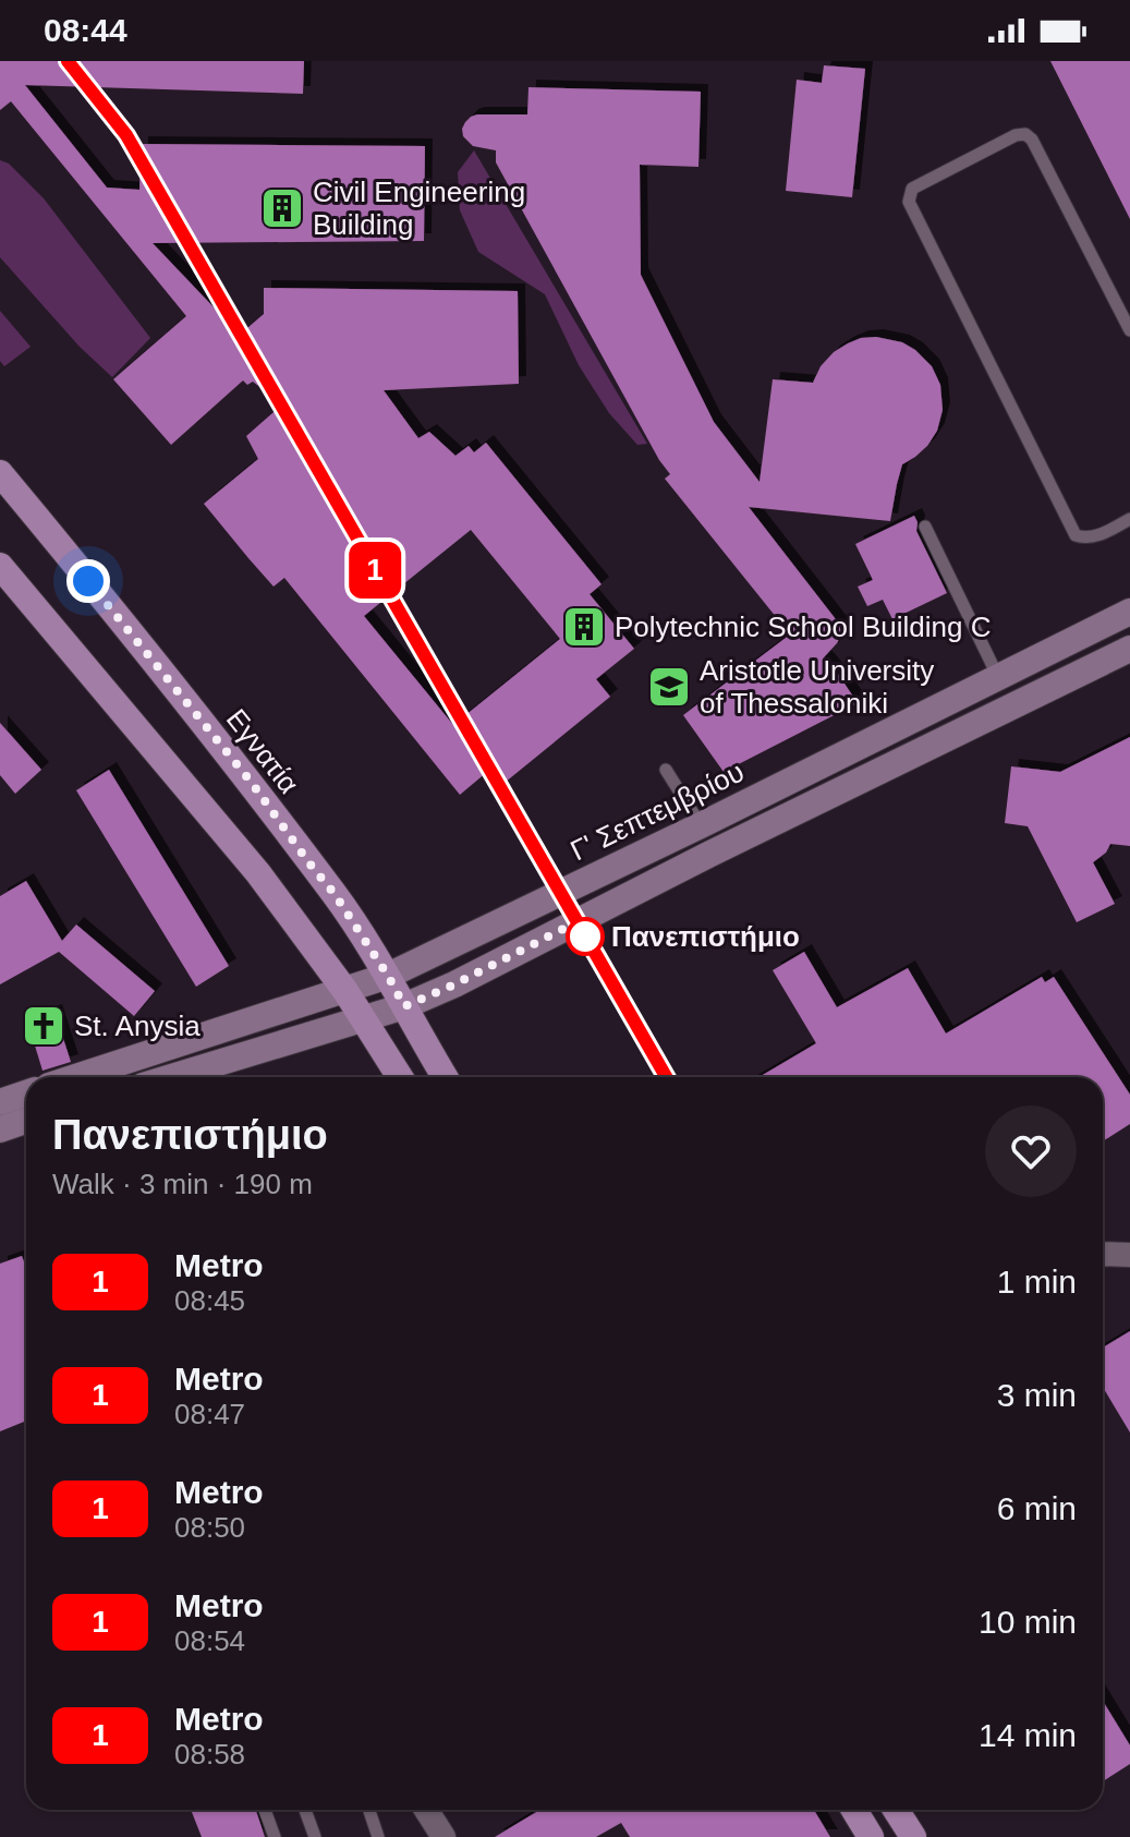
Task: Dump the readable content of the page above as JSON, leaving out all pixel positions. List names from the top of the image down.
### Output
{
  "streets": {
    "main road": ["Εγνατία", "Γ' Σεπτεμβρίου"]
  },
  "crossings": [
    ["Εγνατία", "Γ' Σεπτεμβρίου"]
  ],
  "places": {
    "building": ["Civil Engineering Building", "Polytechnic School Building C"],
    "school or university": ["Aristotle University of Thessaloniki"],
    "other": ["Πανεπιστήμιο"],
    "church": ["St. Anysia"]
  },
  "lines": ["metro line 1"],
  "page": {
    "status": "08:44",
    "on_map": "1",
    "heading": ["Πανεπιστήμιο", "Walk · 3 min · 190 m"],
    "list": [
      {
        "mark": "1",
        "name": "Metro",
        "note": "08:45",
        "value": "1 min"
      },
      {
        "mark": "1",
        "name": "Metro",
        "note": "08:47",
        "value": "3 min"
      },
      {
        "mark": "1",
        "name": "Metro",
        "note": "08:50",
        "value": "6 min"
      },
      {
        "mark": "1",
        "name": "Metro",
        "note": "08:54",
        "value": "10 min"
      },
      {
        "mark": "1",
        "name": "Metro",
        "note": "08:58",
        "value": "14 min"
      }
    ]
  }
}
